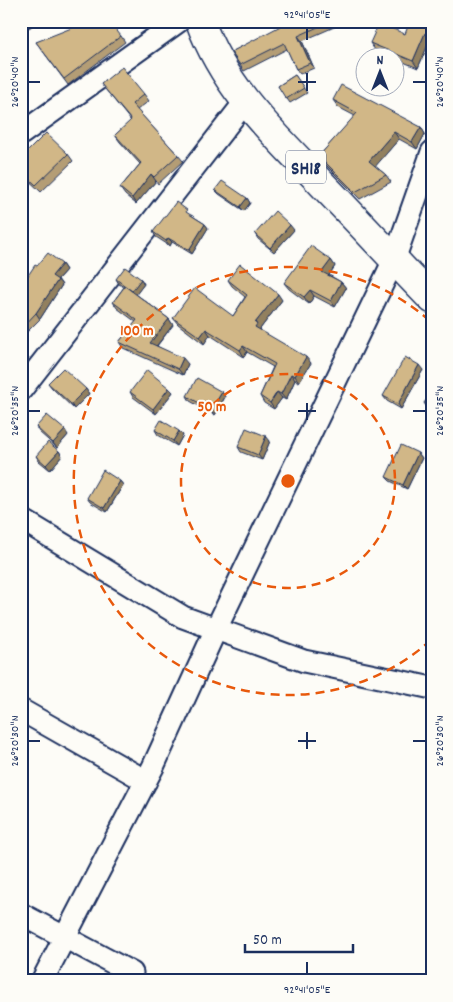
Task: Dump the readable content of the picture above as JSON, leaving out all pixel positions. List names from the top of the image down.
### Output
{
  "streets": {
    "main road": ["SH18"]
  },
  "scale_bar": "50 m",
  "north": "top",
  "coordinates": [
    "92°41'05\"E",
    "26°20'40\"N",
    "26°20'35\"N",
    "26°20'30\"N"
  ],
  "rings": ["100 m", "50 m"]
}
